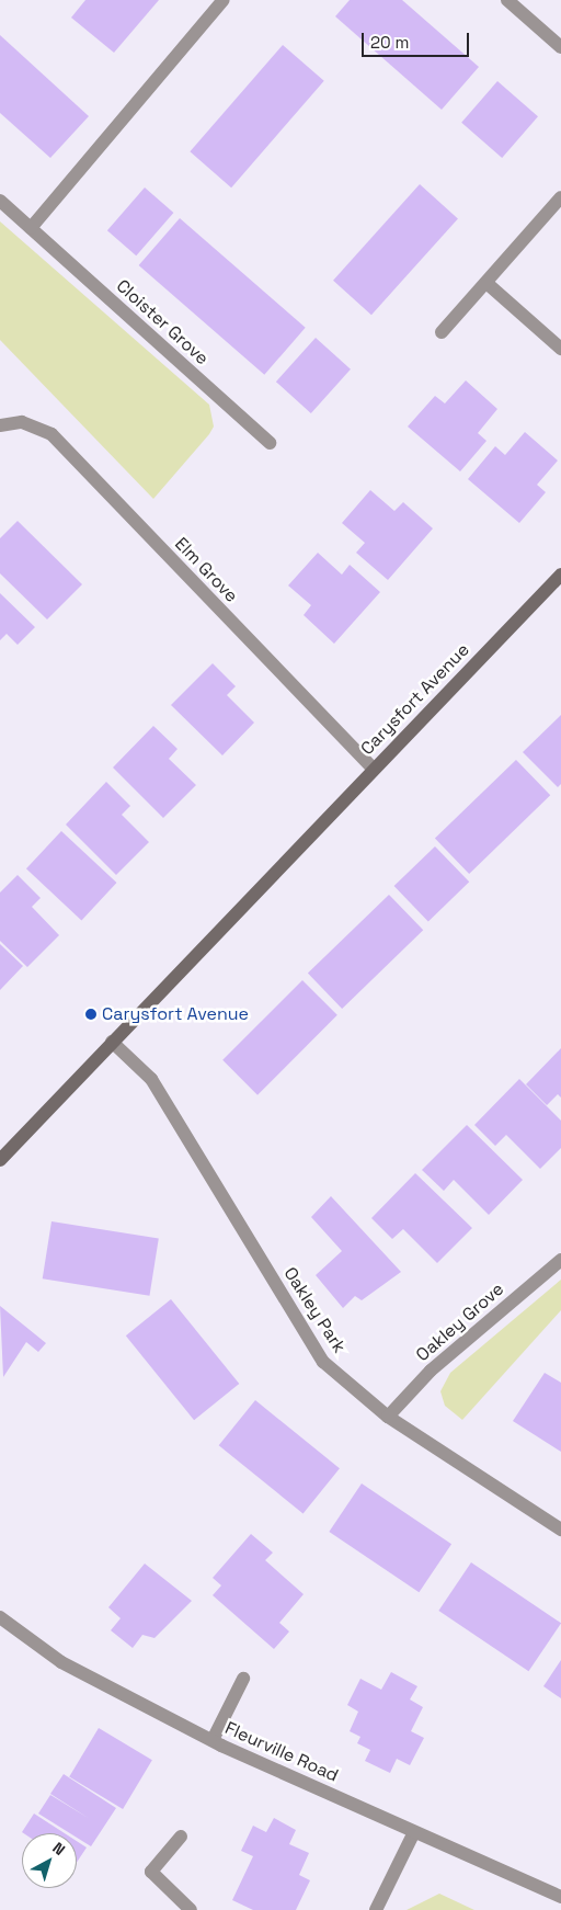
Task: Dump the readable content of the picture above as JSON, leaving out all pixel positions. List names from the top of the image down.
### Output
{
  "streets": {
    "main road": ["Carysfort Avenue"],
    "street": [
      "Cloister Grove",
      "Elm Grove",
      "Oakley Park",
      "Oakley Grove",
      "Fleurville Road"
    ]
  },
  "crossings": [
    ["Elm Grove", "Carysfort Avenue"],
    ["Carysfort Avenue", "Oakley Park"],
    ["Oakley Park", "Oakley Grove"]
  ],
  "places": ["Carysfort Avenue"],
  "scale_bar": "20 m",
  "north": "top right"
}
